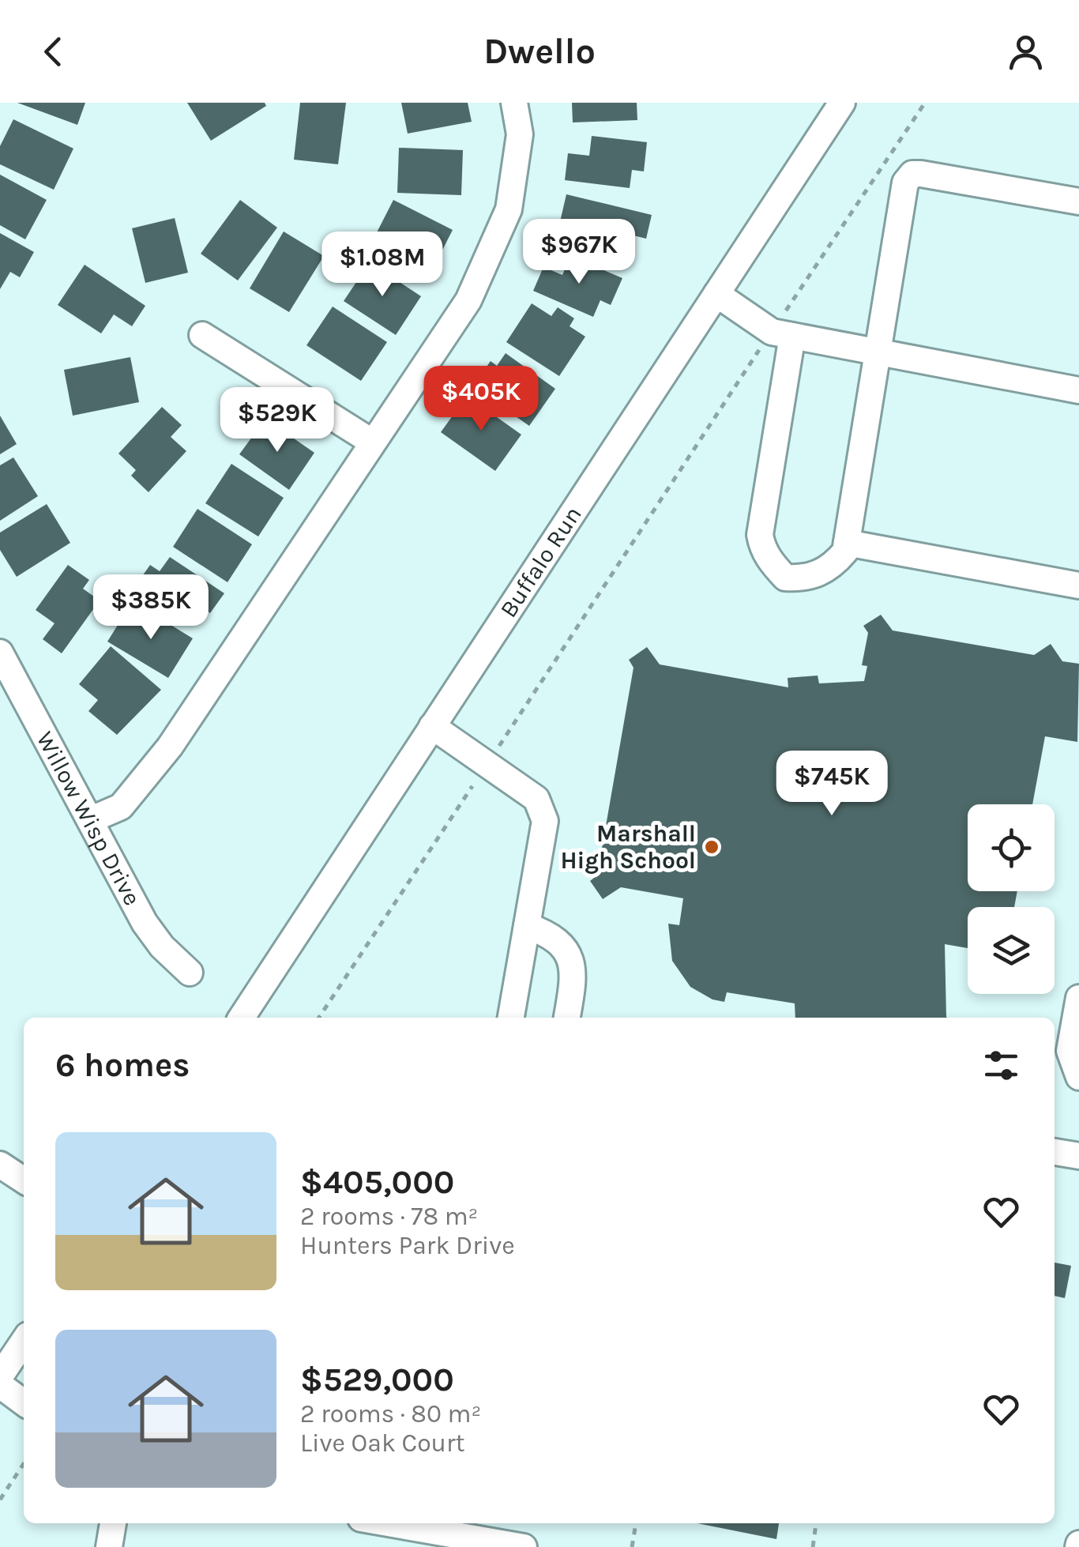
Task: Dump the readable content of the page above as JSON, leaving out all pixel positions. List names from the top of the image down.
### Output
{
  "streets": {
    "street": ["Buffalo Run", "Willow Wisp Drive"]
  },
  "places": ["Marshall High School"],
  "page": {
    "header": "Dwello",
    "price": [
      "$967K",
      "$1.08M",
      "$405K",
      "$529K",
      "$385K",
      "$745K"
    ],
    "heading": "6 homes",
    "list": [
      {
        "name": "$405,000",
        "note": "2 rooms · 78 m² · Hunters Park Drive"
      },
      {
        "name": "$529,000",
        "note": "2 rooms · 80 m² · Live Oak Court"
      }
    ]
  }
}
